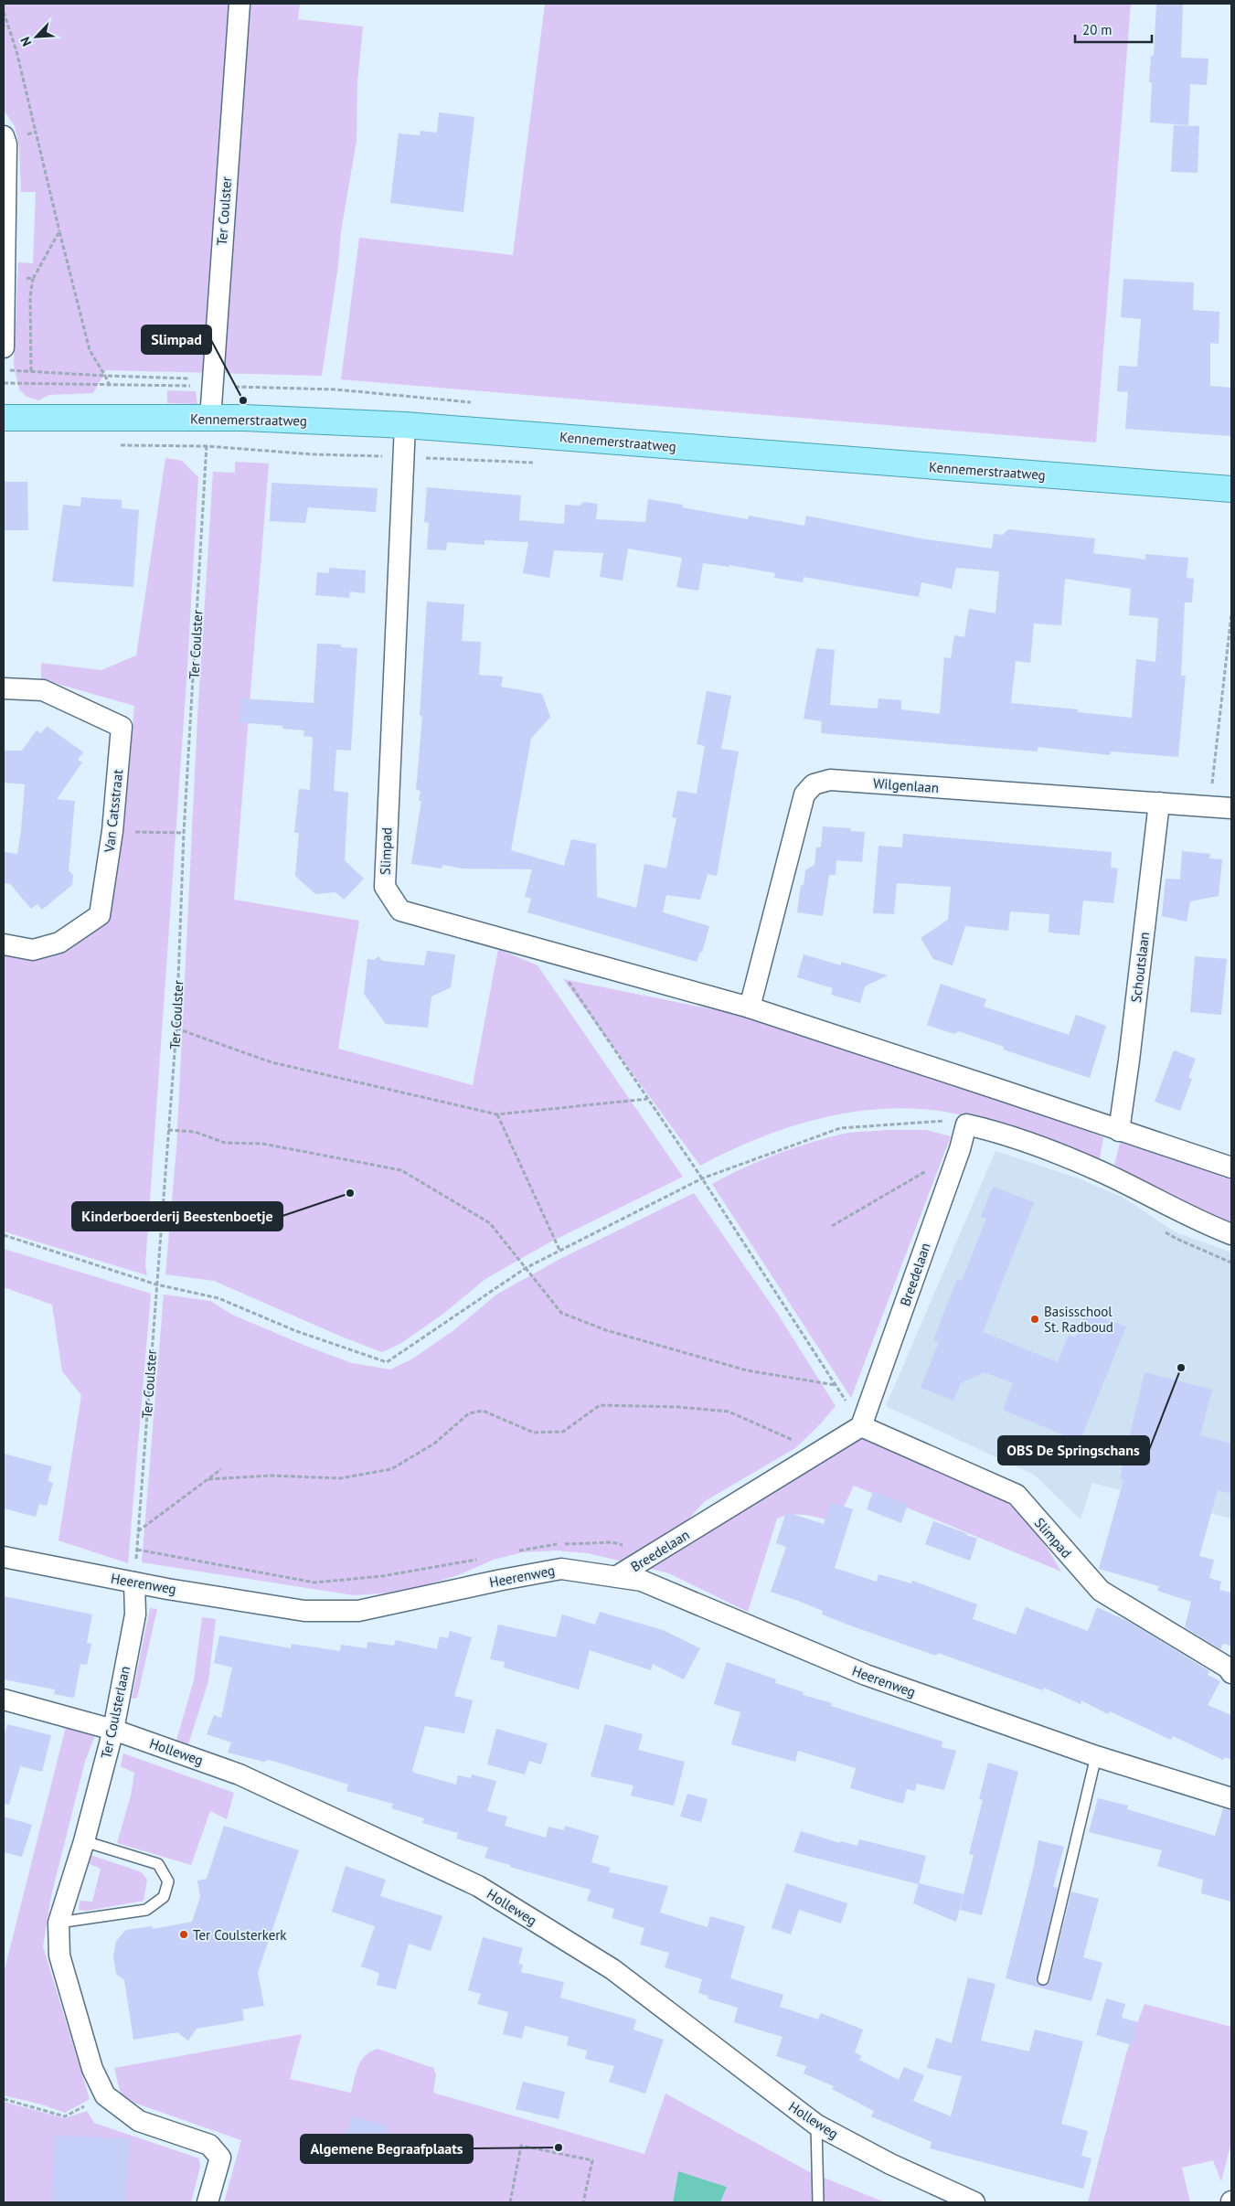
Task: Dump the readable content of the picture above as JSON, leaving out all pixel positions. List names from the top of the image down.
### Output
{
  "streets": {
    "main road": ["Kennemerstraatweg"],
    "street": [
      "Ter Coulster",
      "Wilgenlaan",
      "Van Catsstraat",
      "Slimpad",
      "Schoutslaan",
      "Breedelaan",
      "Heerenweg",
      "Ter Coulsterlaan",
      "Holleweg"
    ]
  },
  "crossings": [
    ["Ter Coulster", "Kennemerstraatweg"],
    ["Ter Coulster", "Heerenweg"],
    ["Ter Coulster", "Ter Coulsterlaan"],
    ["Kennemerstraatweg", "Slimpad"],
    ["Wilgenlaan", "Slimpad"],
    ["Wilgenlaan", "Schoutslaan"],
    ["Slimpad", "Breedelaan"],
    ["Breedelaan", "Heerenweg"],
    ["Heerenweg", "Ter Coulsterlaan"],
    ["Ter Coulsterlaan", "Holleweg"]
  ],
  "places": [
    "Slimpad",
    "Kinderboerderij Beestenboetje",
    "Basisschool St. Radboud",
    "OBS De Springschans",
    "Ter Coulsterkerk",
    "Algemene Begraafplaats"
  ],
  "scale_bar": "20 m",
  "north": "bottom left"
}
